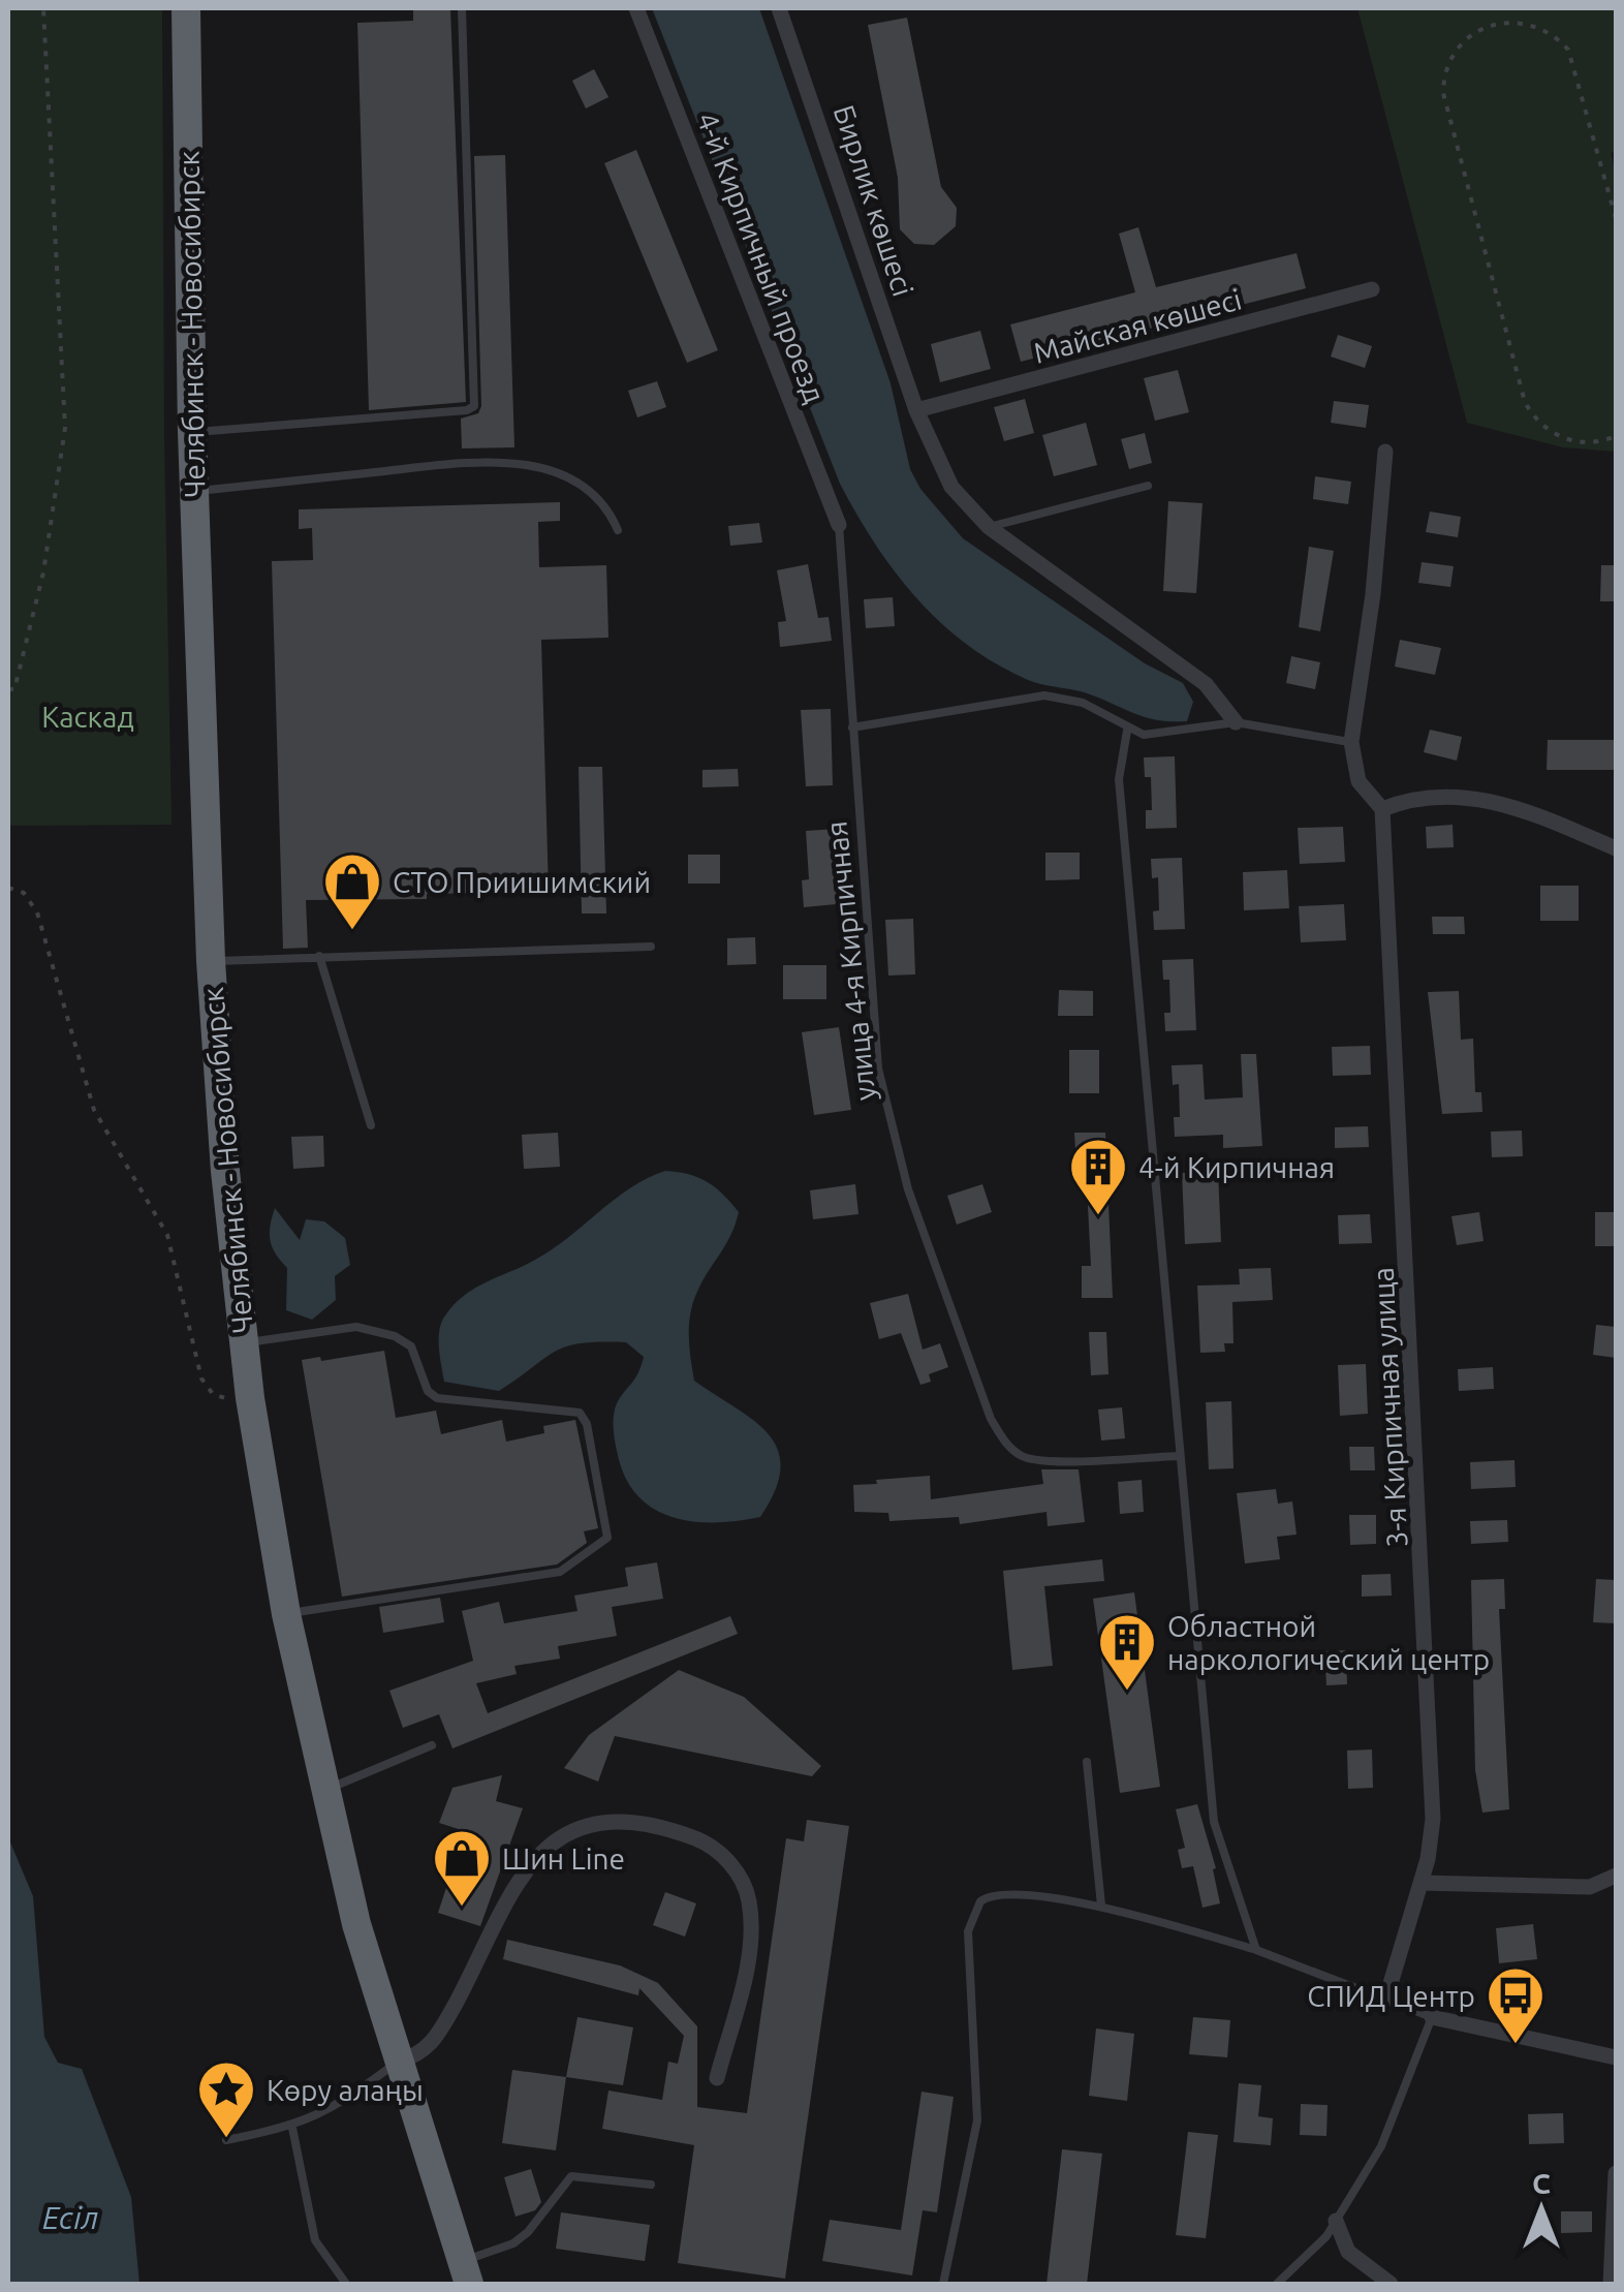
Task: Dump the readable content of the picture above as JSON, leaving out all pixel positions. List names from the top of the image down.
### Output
{
  "streets": {
    "highway": ["Челябинск - Новосибирск"],
    "street": [
      "Бирлик көшесі",
      "4-й Кирпичный проезд",
      "Майская көшесі",
      "3-я Кирпичная улица"
    ],
    "lane": ["улица 4-я Кирпичная"]
  },
  "crossings": [
    ["Бирлик көшесі", "Майская көшесі"],
    ["4-й Кирпичный проезд", "улица 4-я Кирпичная"]
  ],
  "water": ["Есіл"],
  "parks": ["Каскад"],
  "places": {
    "shop": ["СТО Приишимский", "Шин Line"],
    "building": ["4-й Кирпичная", "Областной наркологический центр"],
    "bus stop": ["СПИД Центр"],
    "place": ["Көру алаңы"]
  },
  "north": "top"
}
